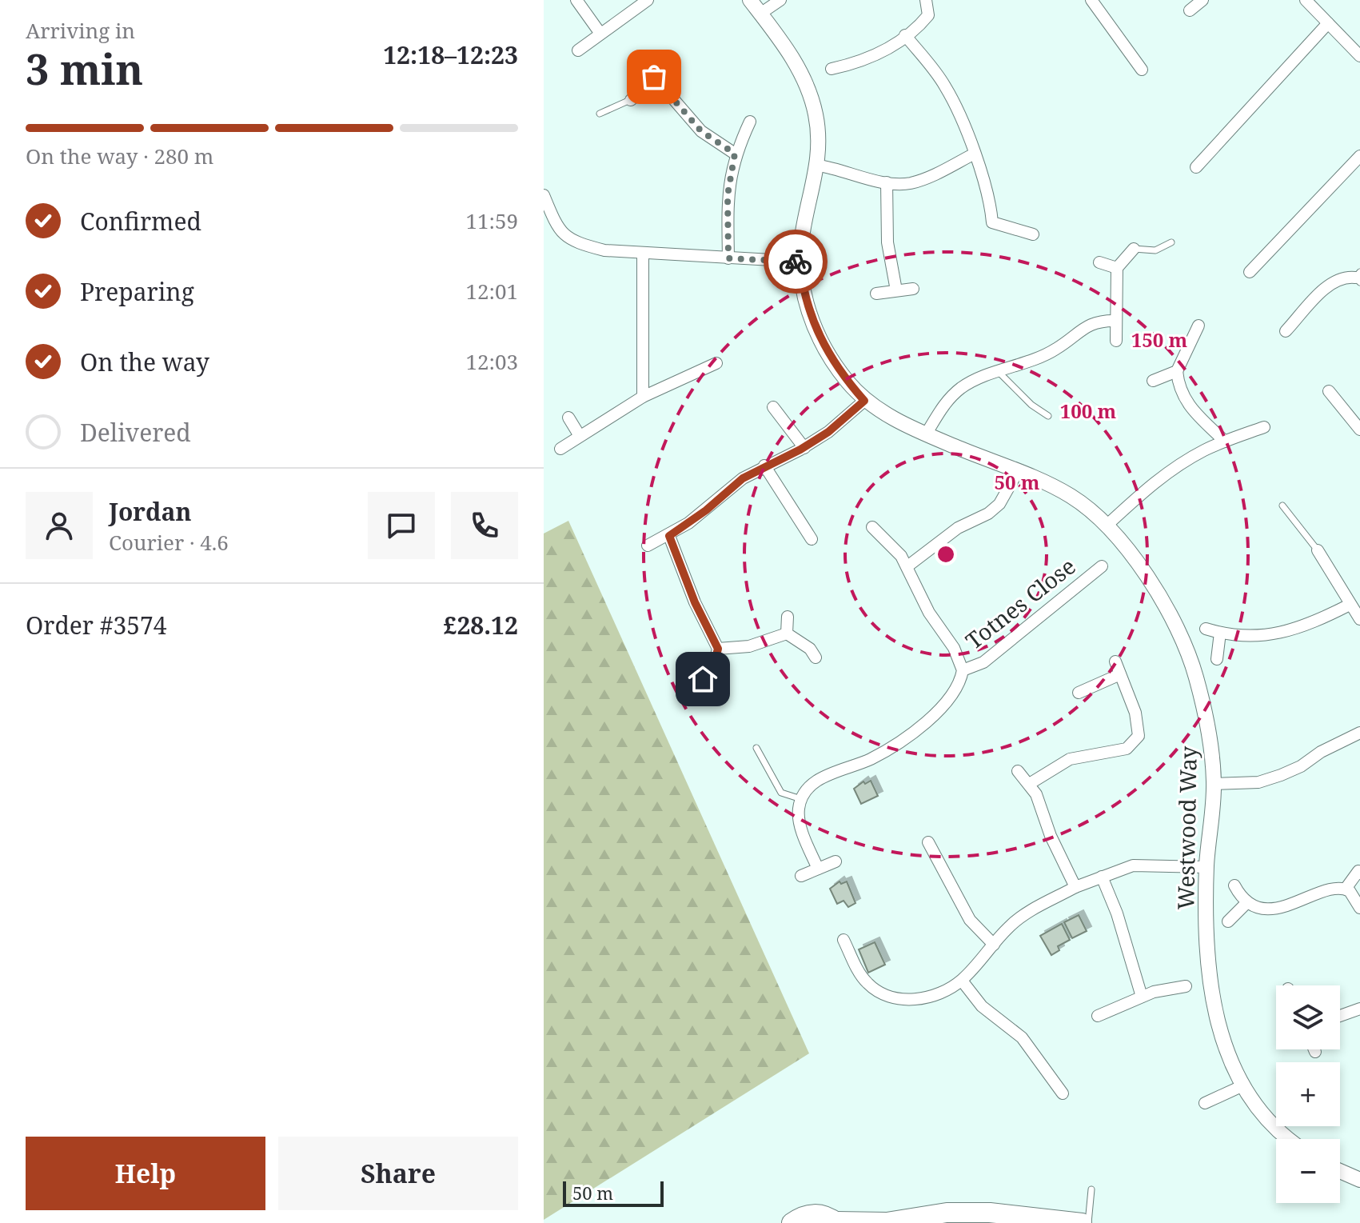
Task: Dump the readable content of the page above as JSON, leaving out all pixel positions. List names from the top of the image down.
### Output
{
  "streets": {
    "street": ["Totnes Close", "Westwood Way"]
  },
  "scale_bar": "50 m",
  "page": {
    "heading": ["3 min", "Arriving in", "12:18–12:23"],
    "panel": [
      "Jordan",
      "Courier · 4.6",
      "Order #3574",
      "£28.12"
    ],
    "bar": "On the way · 280 m",
    "list": [
      ["Confirmed", "11:59"],
      ["Preparing", "12:01"],
      ["On the way", "12:03"],
      "Delivered"
    ],
    "map_buttons": ["+", "−"],
    "buttons": ["Help", "Share"],
    "scale": "50 m"
  },
  "rings": ["150 m", "100 m", "50 m"]
}
